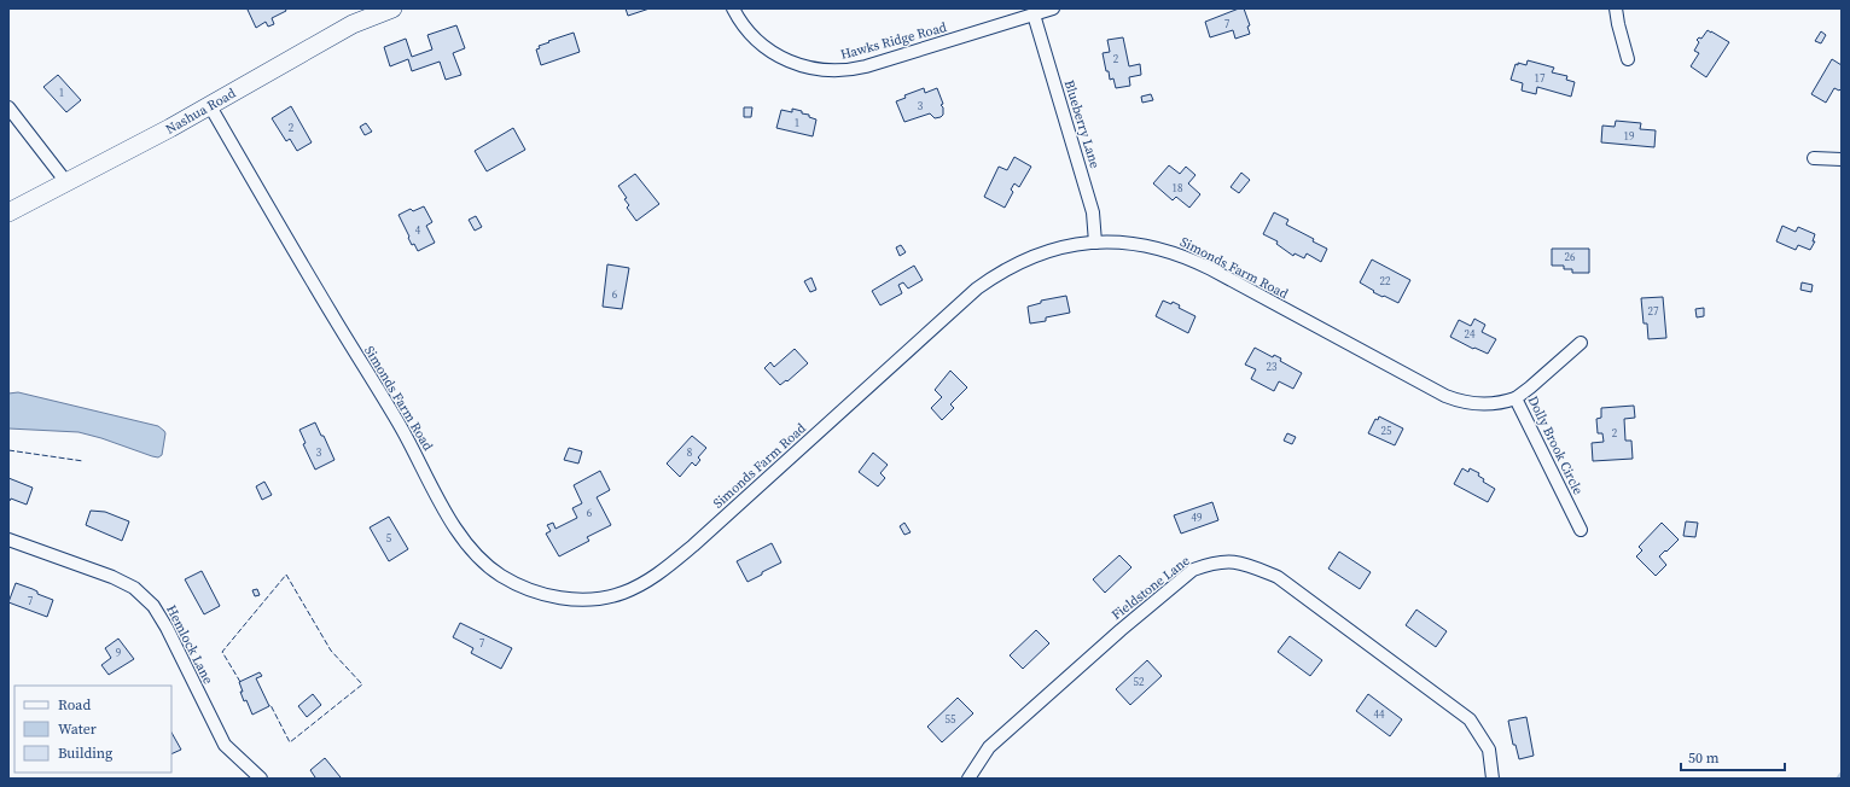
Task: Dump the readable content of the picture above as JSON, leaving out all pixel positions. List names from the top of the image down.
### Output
{
  "streets": {
    "main road": ["Nashua Road"],
    "street": [
      "Hawks Ridge Road",
      "Blueberry Lane",
      "Simonds Farm Road",
      "Dolly Brook Circle",
      "Fieldstone Lane",
      "Hemlock Lane"
    ]
  },
  "crossings": [
    ["Hawks Ridge Road", "Blueberry Lane"],
    ["Nashua Road", "Simonds Farm Road"],
    ["Blueberry Lane", "Simonds Farm Road"],
    ["Simonds Farm Road", "Dolly Brook Circle"]
  ],
  "house_numbers": [
    "7",
    "2",
    "17",
    "1",
    "3",
    "1",
    "2",
    "19",
    "18",
    "4",
    "26",
    "22",
    "6",
    "27",
    "24",
    "23",
    "25",
    "2",
    "3",
    "8",
    "6",
    "49",
    "5",
    "7",
    "7",
    "9",
    "52",
    "44",
    "55"
  ],
  "legend": ["Road", "Water", "Building"],
  "scale_bar": "50 m"
}
